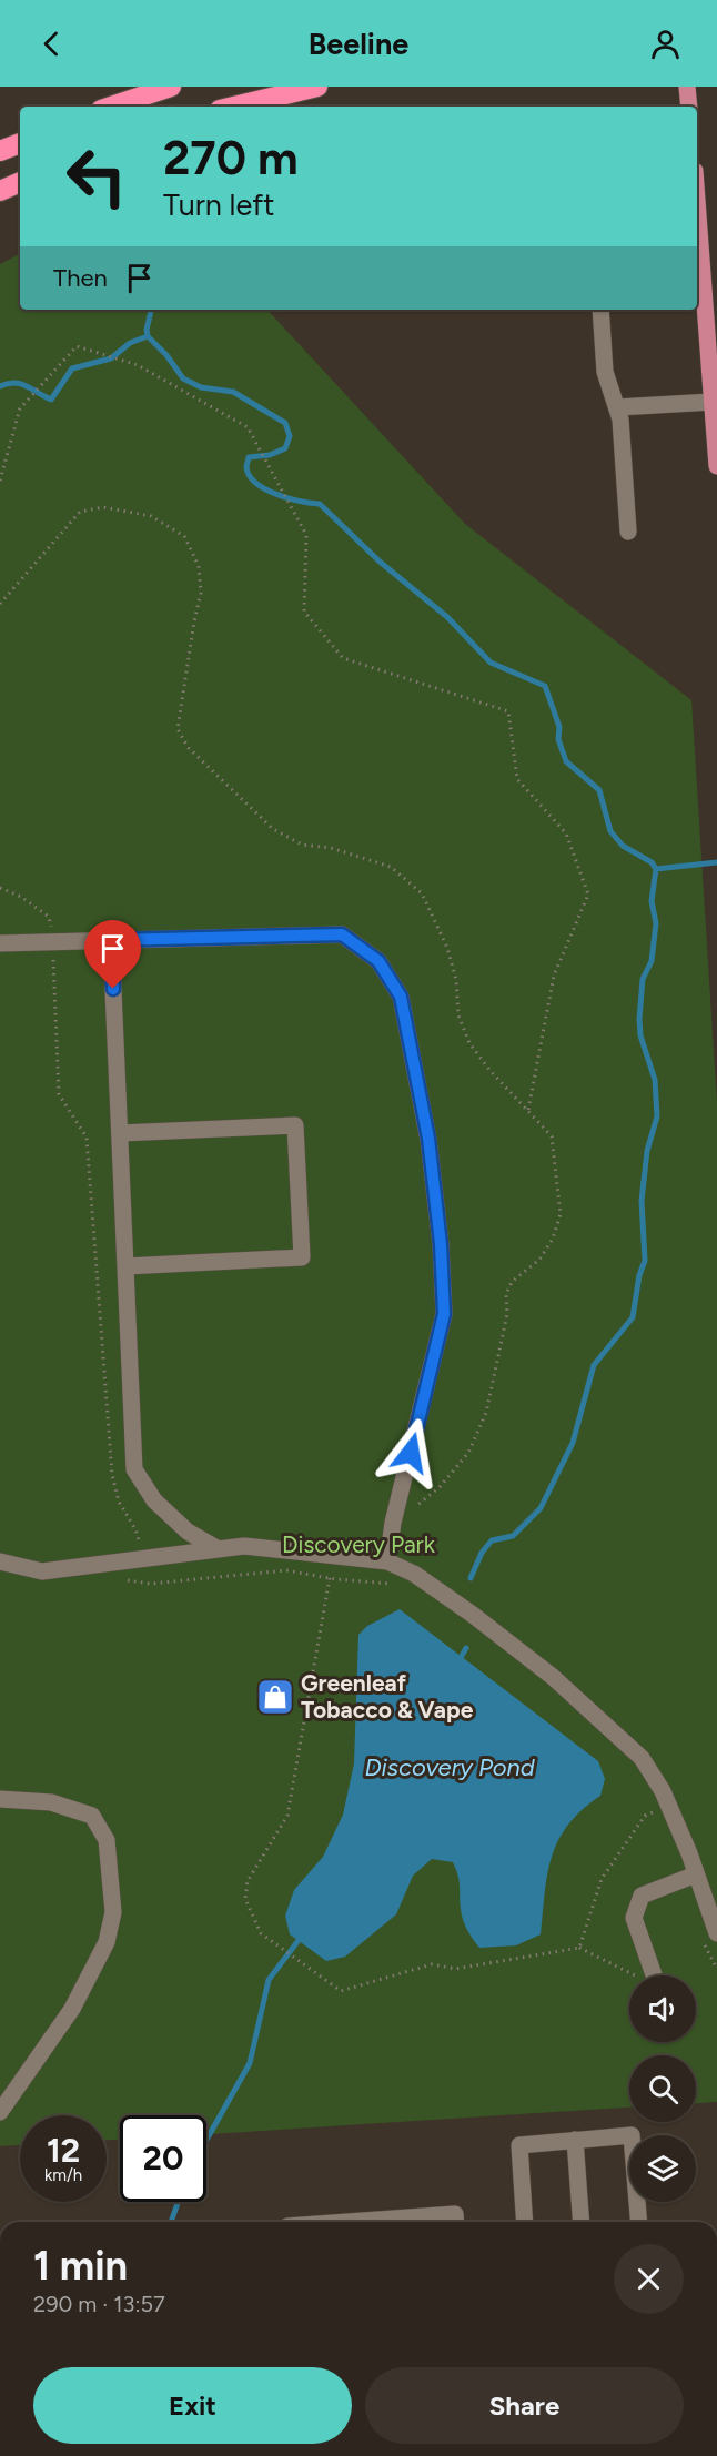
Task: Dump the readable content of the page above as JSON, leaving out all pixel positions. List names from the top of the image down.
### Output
{
  "water": ["Discovery Pond"],
  "parks": ["Discovery Park"],
  "places": {
    "shop": ["Greenleaf Tobacco & Vape"]
  },
  "page": {
    "header": "Beeline",
    "turn": ["270 m", "Turn left"],
    "then": "Then",
    "speed": "12 km/h",
    "limit": "20",
    "heading": ["1 min", "290 m · 13:57"],
    "buttons": ["Exit", "Share"]
  }
}
